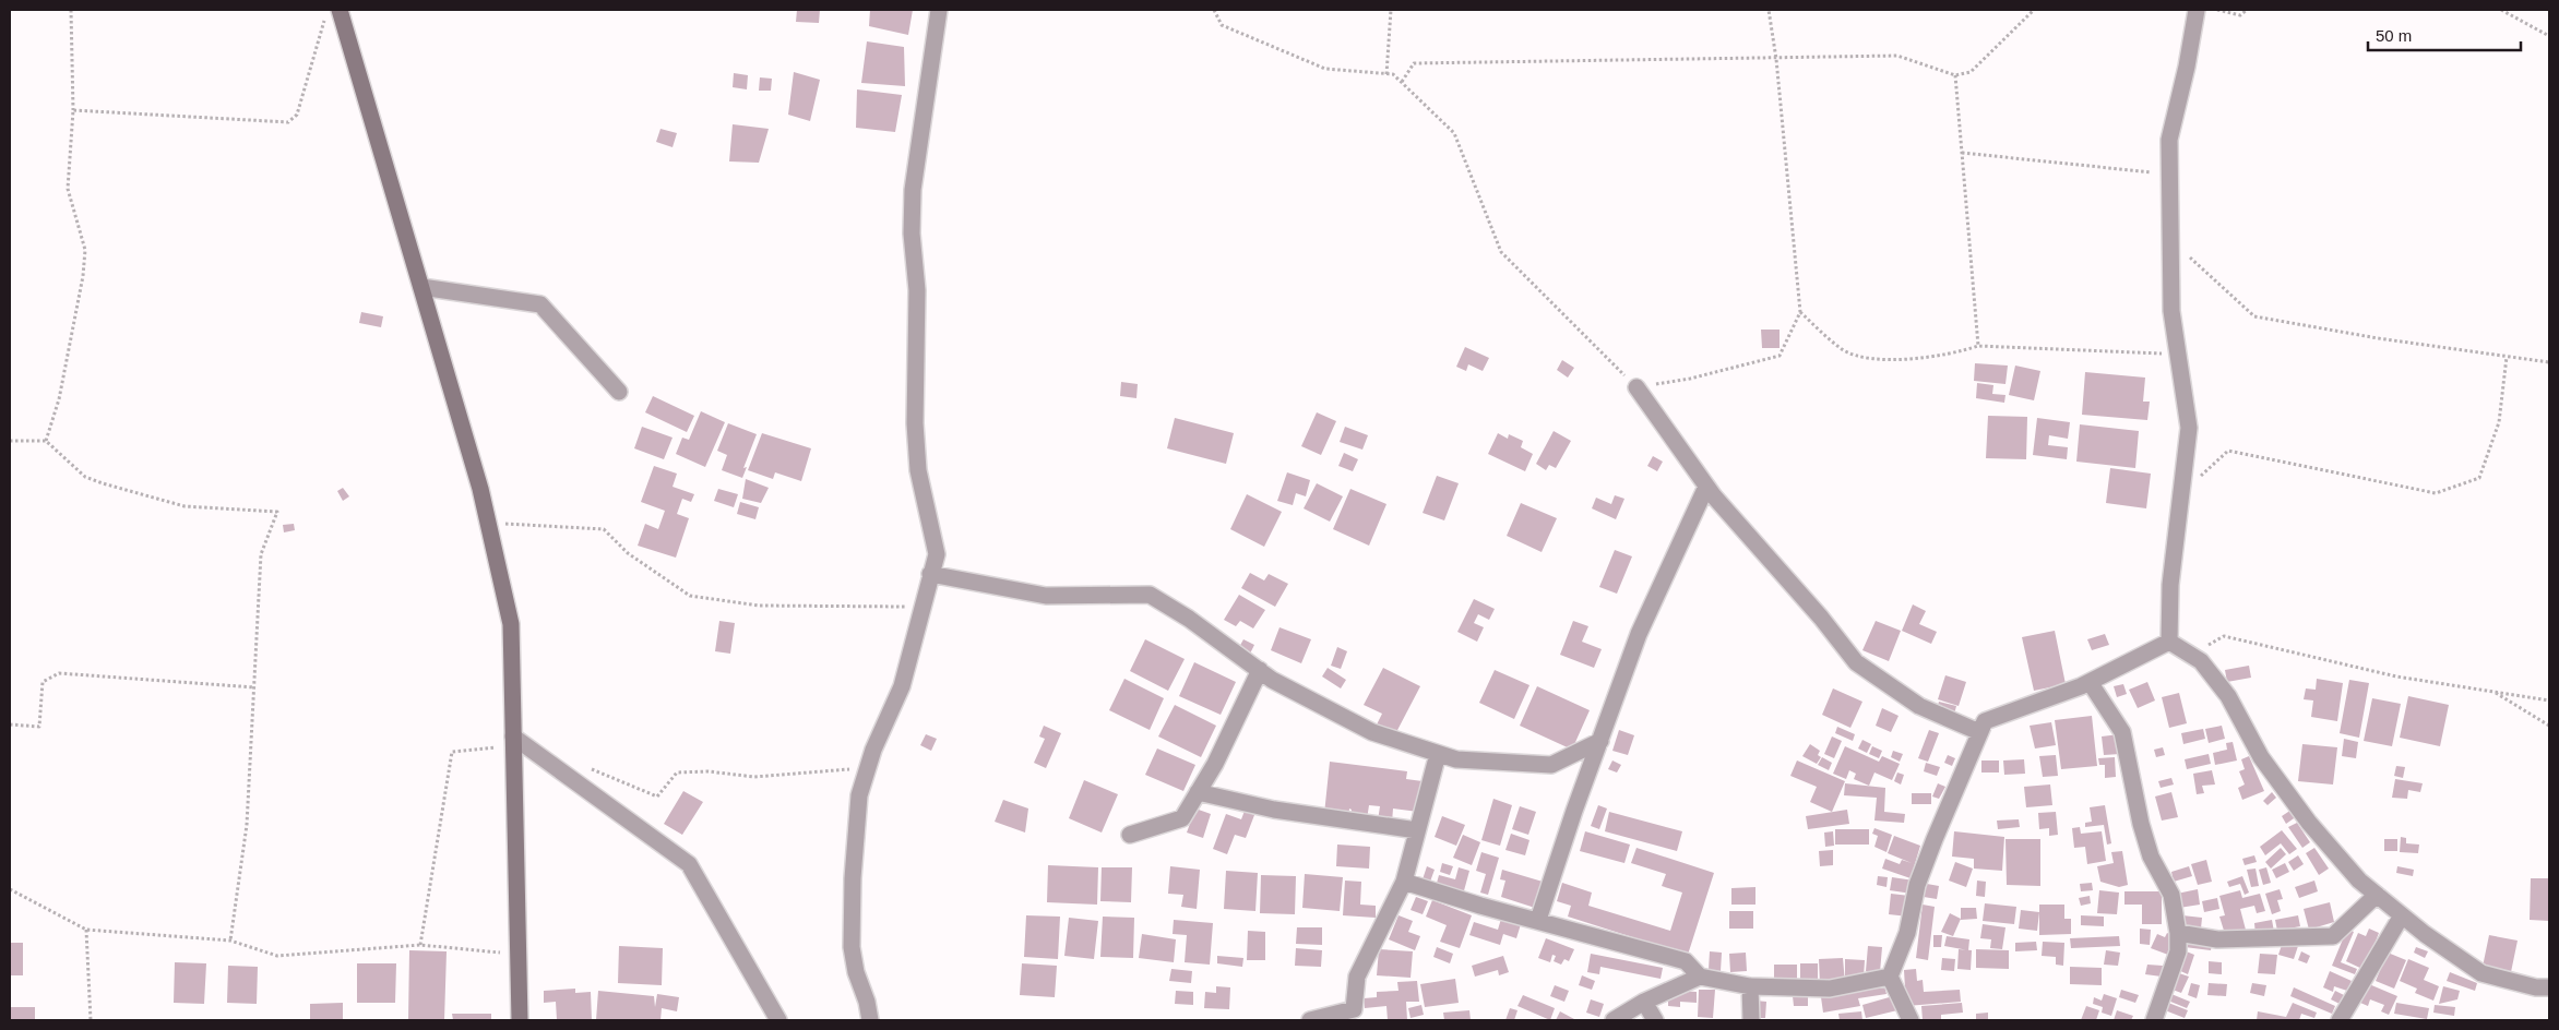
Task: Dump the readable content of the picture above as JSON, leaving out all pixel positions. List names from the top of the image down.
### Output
{
  "scale_bar": "50 m"
}
